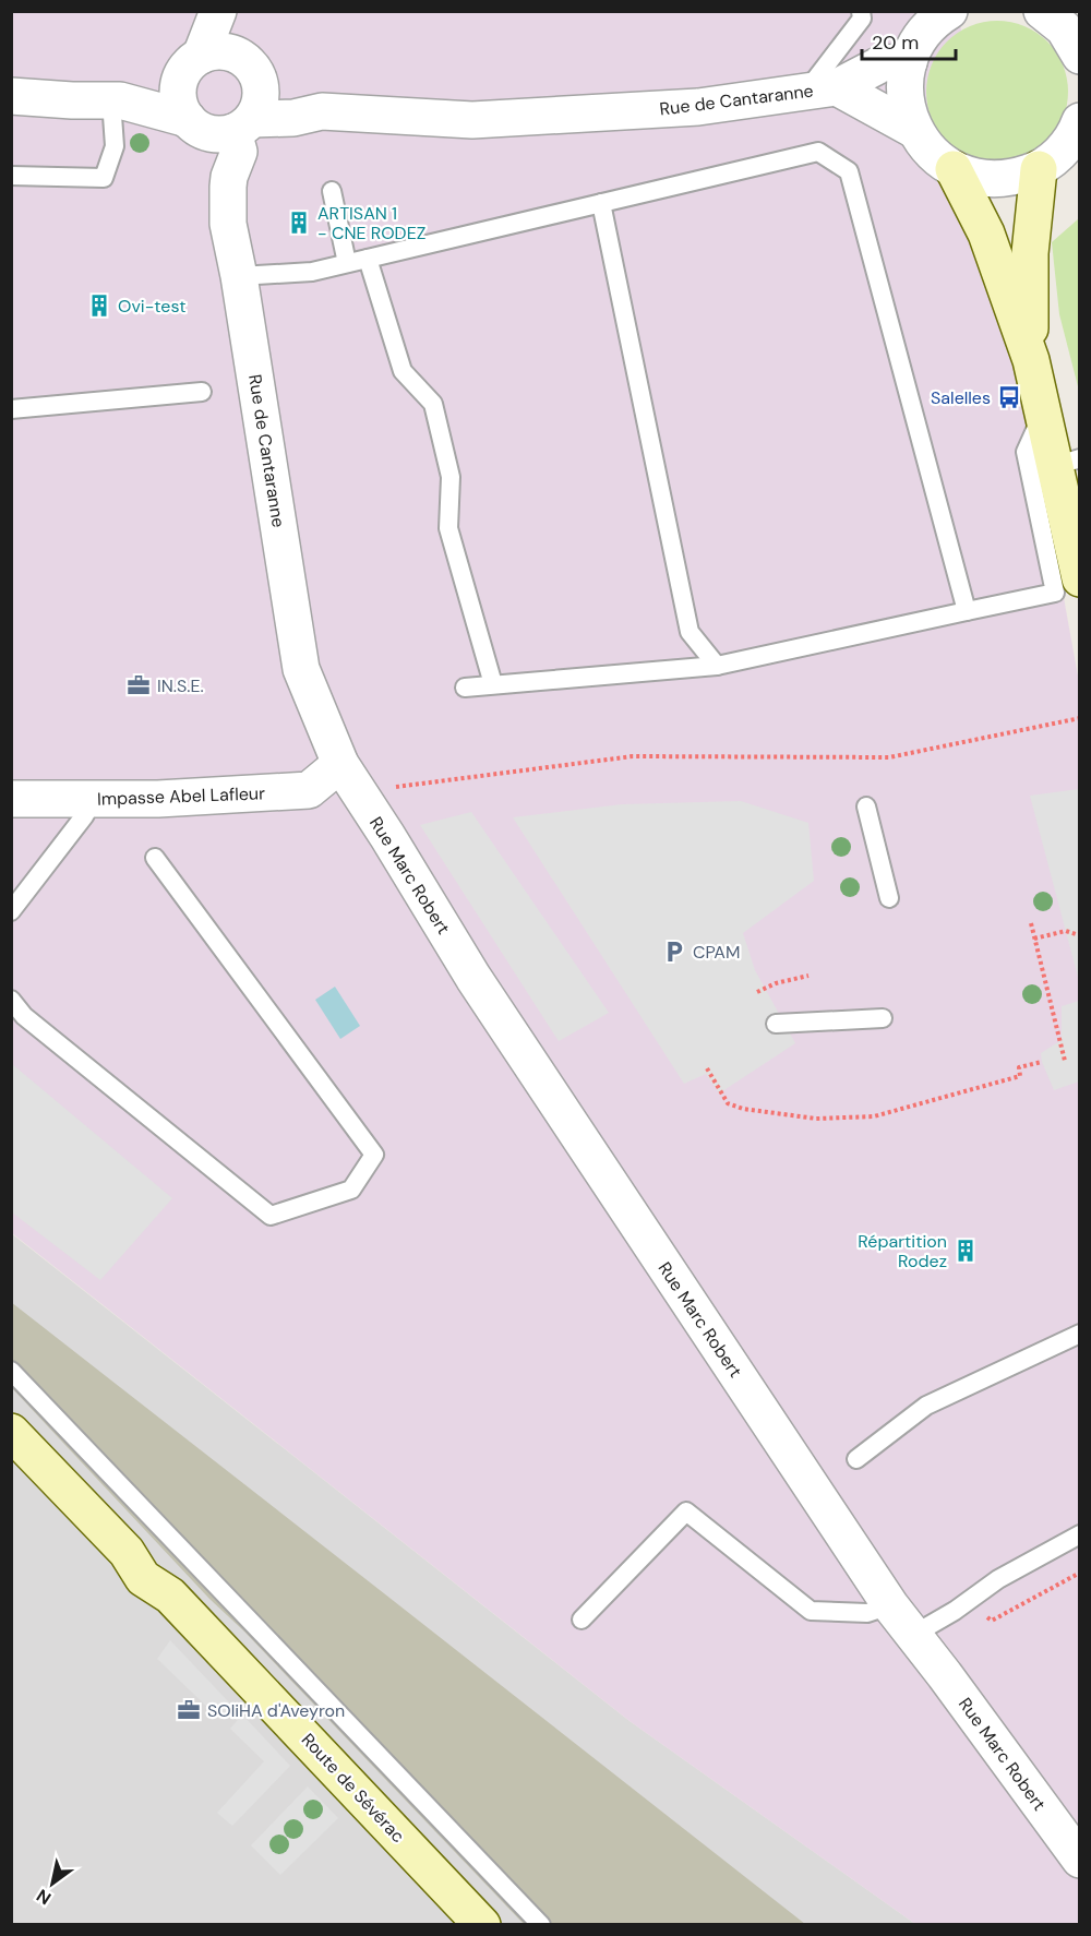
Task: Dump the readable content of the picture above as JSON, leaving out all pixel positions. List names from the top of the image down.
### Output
{
  "streets": {
    "main road": ["Route de Sévérac"],
    "street": ["Rue de Cantaranne", "Impasse Abel Lafleur", "Rue Marc Robert"]
  },
  "crossings": [
    ["Rue de Cantaranne", "Impasse Abel Lafleur"],
    ["Rue de Cantaranne", "Rue Marc Robert"],
    ["Impasse Abel Lafleur", "Rue Marc Robert"]
  ],
  "places": {
    "building": ["ARTISAN 1 - CNE RODEZ", "Ovi-test", "Répartition Rodez"],
    "bus stop": ["Salelles"],
    "office": ["IN.S.E.", "SOliHA d'Aveyron"],
    "parking": ["CPAM"]
  },
  "scale_bar": "20 m",
  "north": "bottom left"
}
